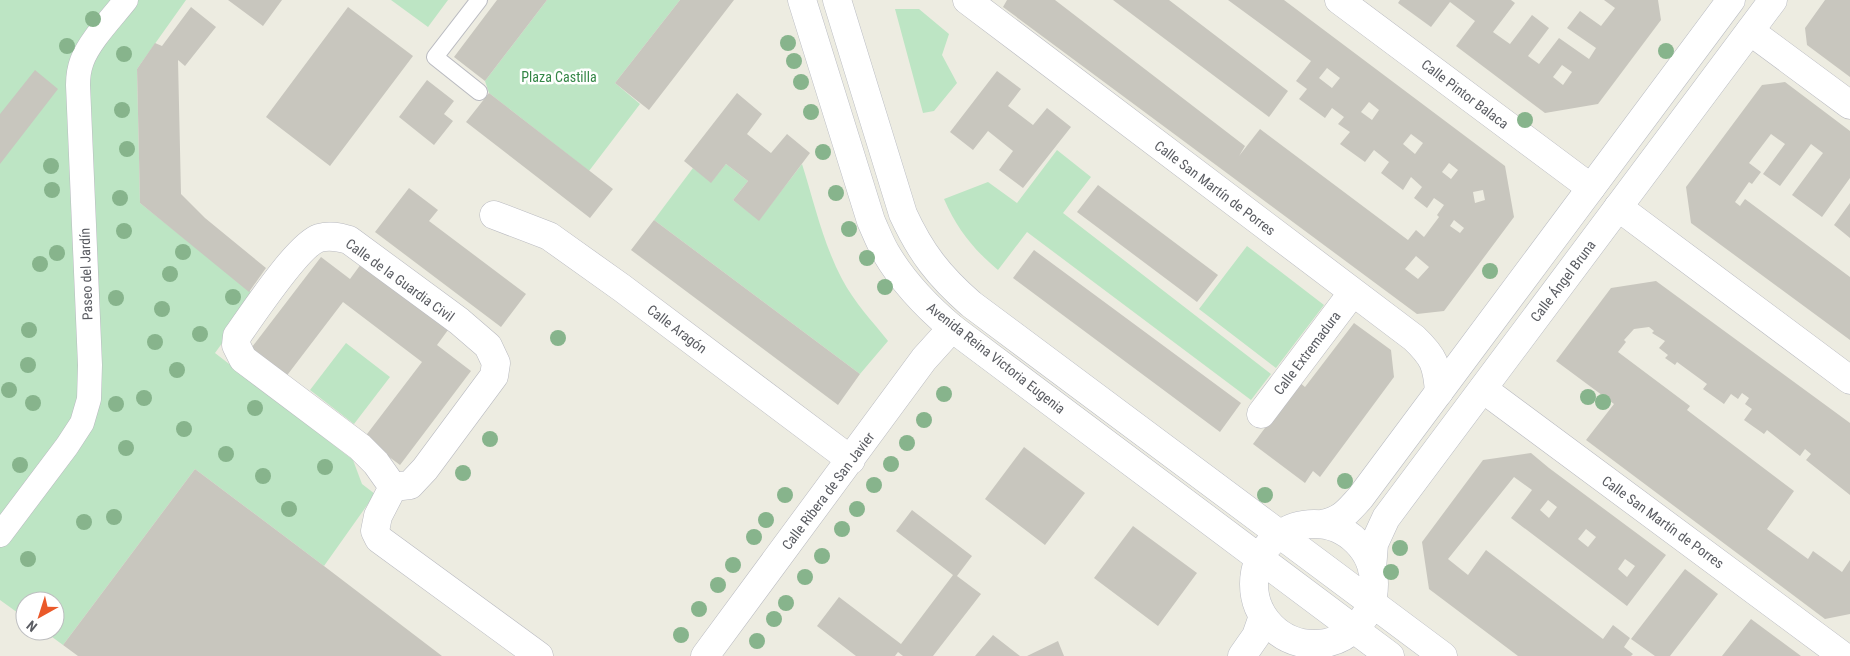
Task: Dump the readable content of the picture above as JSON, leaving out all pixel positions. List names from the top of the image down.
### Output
{
  "streets": {
    "street": [
      "Calle Pintor Balaca",
      "Calle San Martín de Porres",
      "Paseo del Jardín",
      "Calle de la Guardia Civil",
      "Calle Ángel Bruna",
      "Calle Aragón",
      "Calle Extremadura",
      "Avenida Reina Victoria Eugenia",
      "Calle Ribera de San Javier"
    ]
  },
  "crossings": [
    ["Calle San Martín de Porres", "Calle Ángel Bruna"],
    ["Calle San Martín de Porres", "Calle Extremadura"],
    ["Calle Aragón", "Calle Ribera de San Javier"],
    ["Avenida Reina Victoria Eugenia", "Calle Ribera de San Javier"]
  ],
  "parks": ["Plaza Castilla"],
  "north": "bottom left"
}
